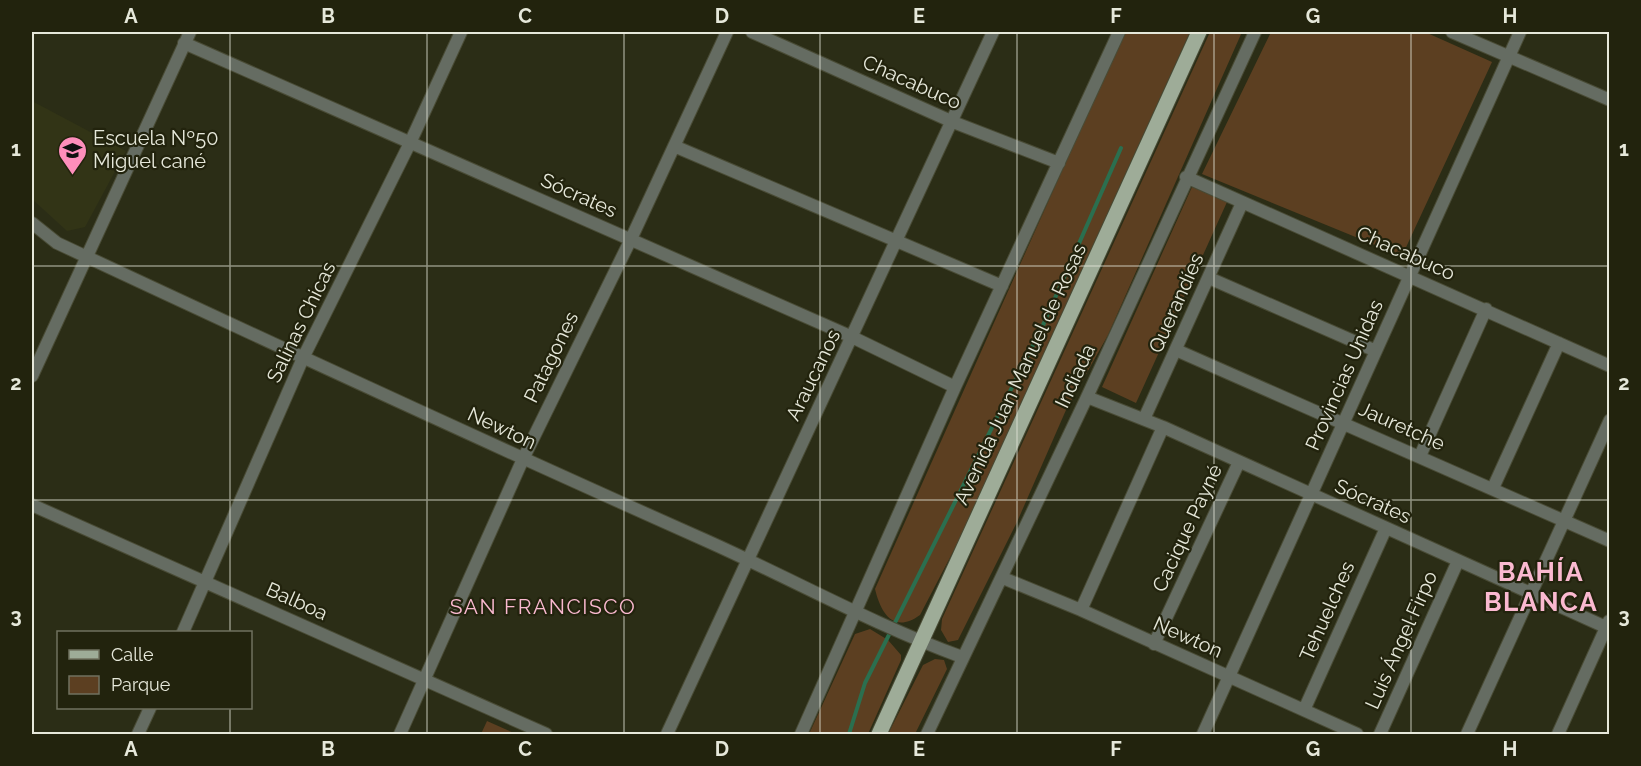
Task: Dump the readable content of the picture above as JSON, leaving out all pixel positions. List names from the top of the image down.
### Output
{
  "streets": {
    "main road": ["Avenida Juan Manuel de Rosas"],
    "street": [
      "Chacabuco",
      "Sócrates",
      "Querandíes",
      "Salinas Chicas",
      "Patagones",
      "Araucanos",
      "Provincias Unidas",
      "Indiada",
      "Jauretche",
      "Newton",
      "Cacique Payné",
      "Balboa",
      "Tehuelches",
      "Luis Ángel Firpo"
    ]
  },
  "crossings": [
    ["Chacabuco", "Querandíes"],
    ["Chacabuco", "Araucanos"],
    ["Chacabuco", "Provincias Unidas"],
    ["Chacabuco", "Indiada"],
    ["Sócrates", "Querandíes"],
    ["Sócrates", "Salinas Chicas"],
    ["Sócrates", "Patagones"],
    ["Sócrates", "Araucanos"],
    ["Sócrates", "Provincias Unidas"],
    ["Sócrates", "Indiada"],
    ["Sócrates", "Cacique Payné"],
    ["Sócrates", "Tehuelches"],
    ["Sócrates", "Luis Ángel Firpo"],
    ["Querandíes", "Jauretche"],
    ["Salinas Chicas", "Newton"],
    ["Salinas Chicas", "Balboa"],
    ["Patagones", "Newton"],
    ["Patagones", "Balboa"],
    ["Avenida Juan Manuel de Rosas", "Newton"],
    ["Araucanos", "Newton"],
    ["Provincias Unidas", "Jauretche"],
    ["Provincias Unidas", "Newton"],
    ["Indiada", "Newton"],
    ["Newton", "Cacique Payné"],
    ["Newton", "Tehuelches"]
  ],
  "districts": ["BAHÍA BLANCA", "SAN FRANCISCO"],
  "places": {
    "school or university": ["Escuela Nº50 Miguel cané"]
  },
  "legend": ["Calle", "Parque"],
  "grid": {
    "columns": [
      "A",
      "B",
      "C",
      "D",
      "E",
      "F",
      "G",
      "H"
    ],
    "rows": ["1", "2", "3"]
  }
}
